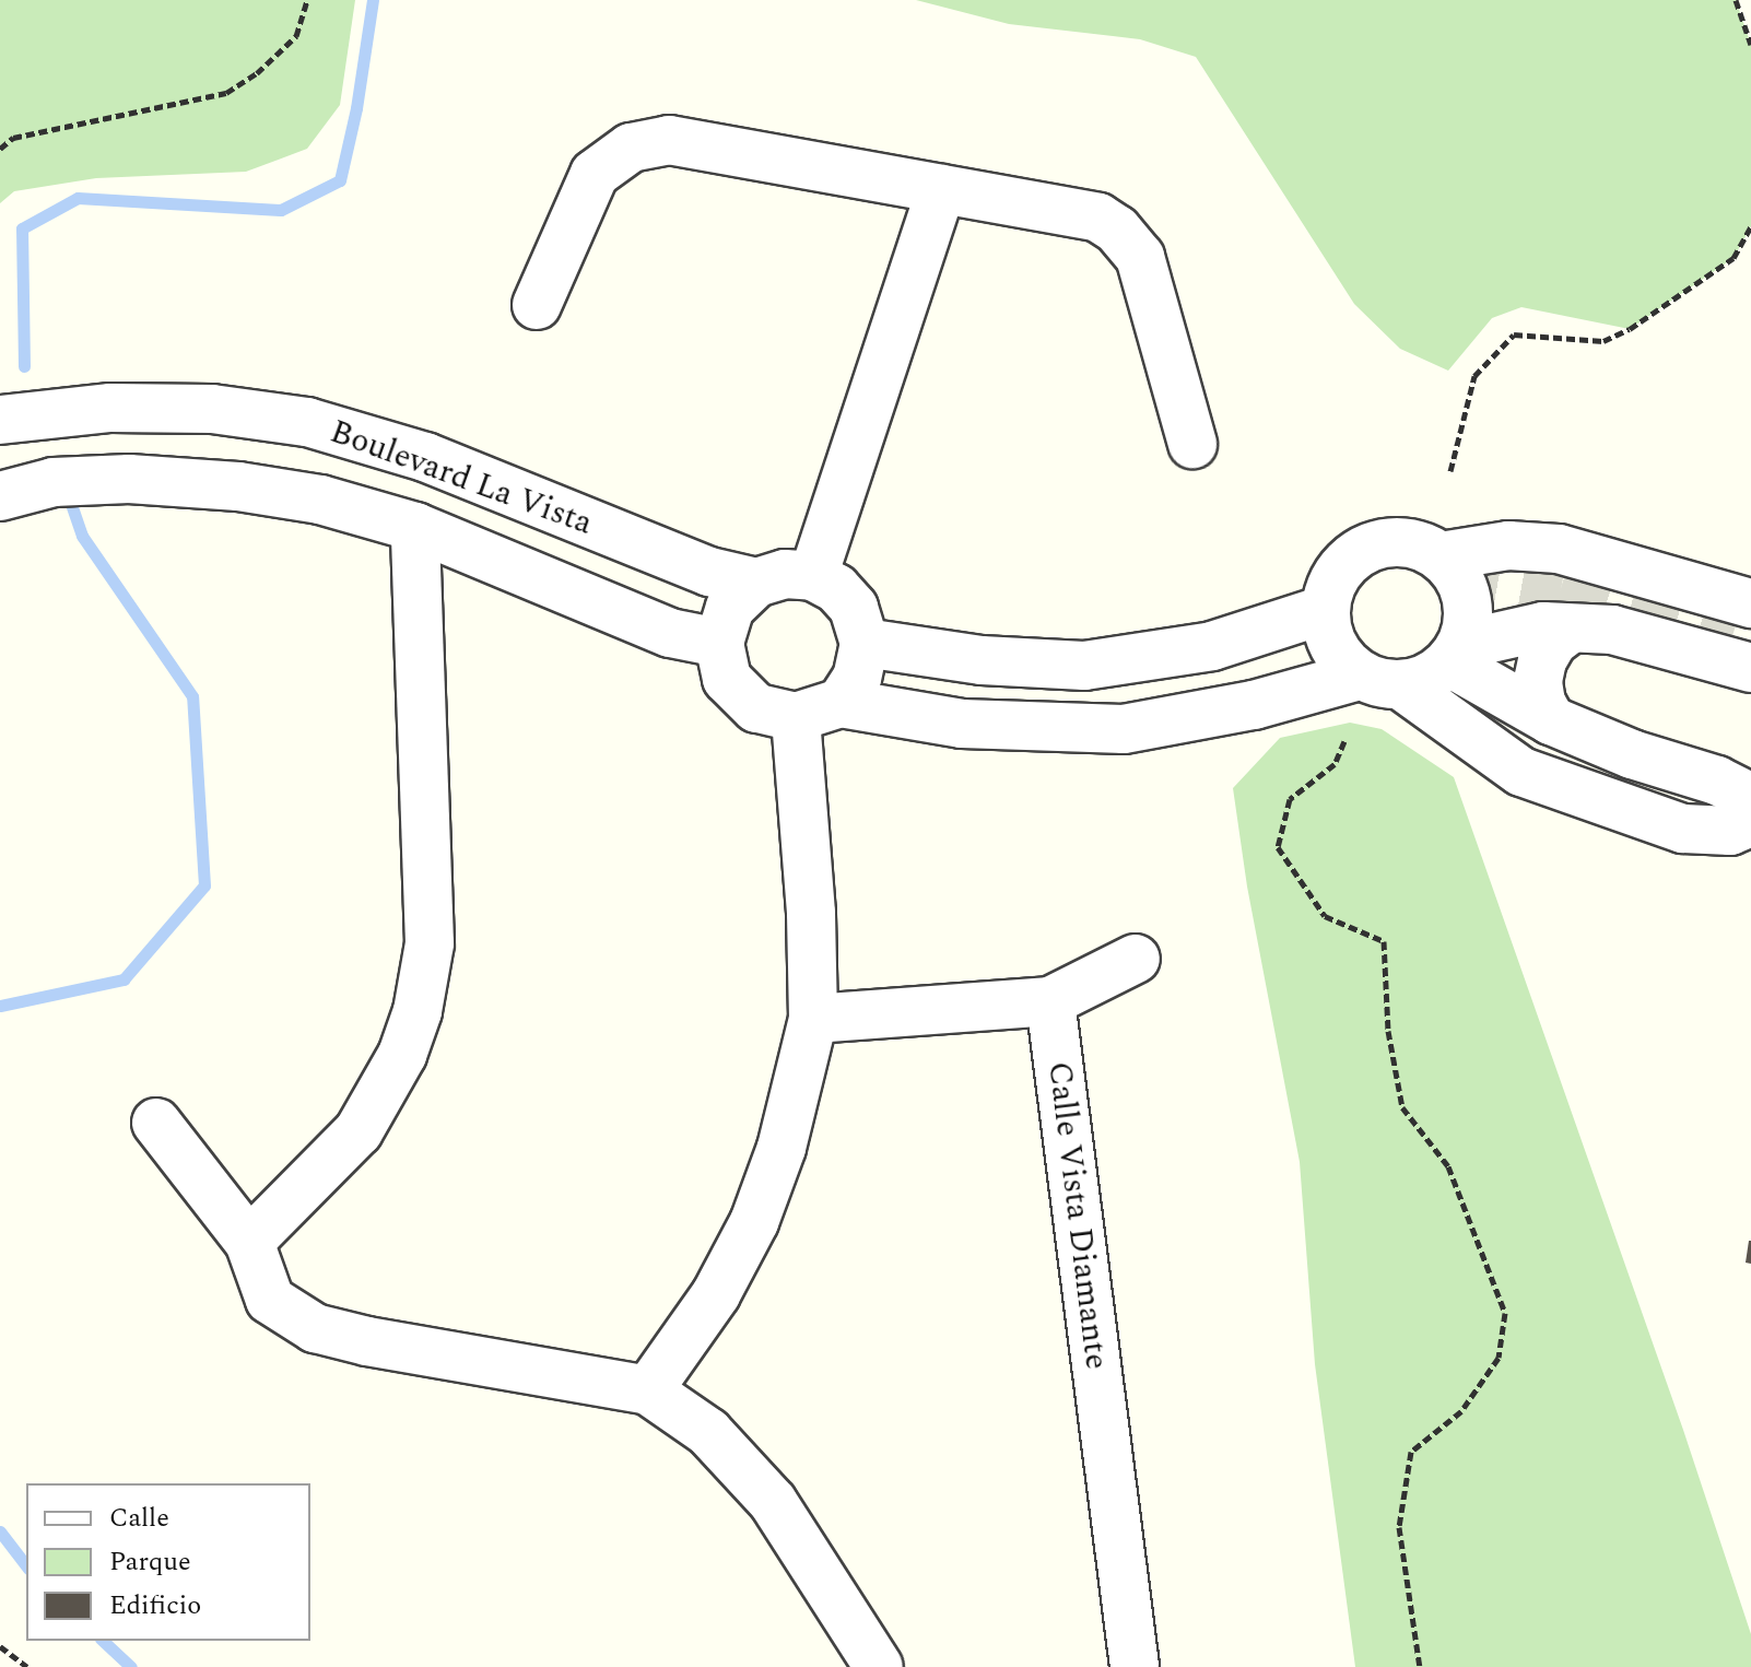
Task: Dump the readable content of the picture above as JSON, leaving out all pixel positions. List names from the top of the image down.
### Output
{
  "streets": {
    "street": ["Boulevard La Vista", "Calle Vista Diamante"]
  },
  "legend": ["Calle", "Parque", "Edificio"]
}
